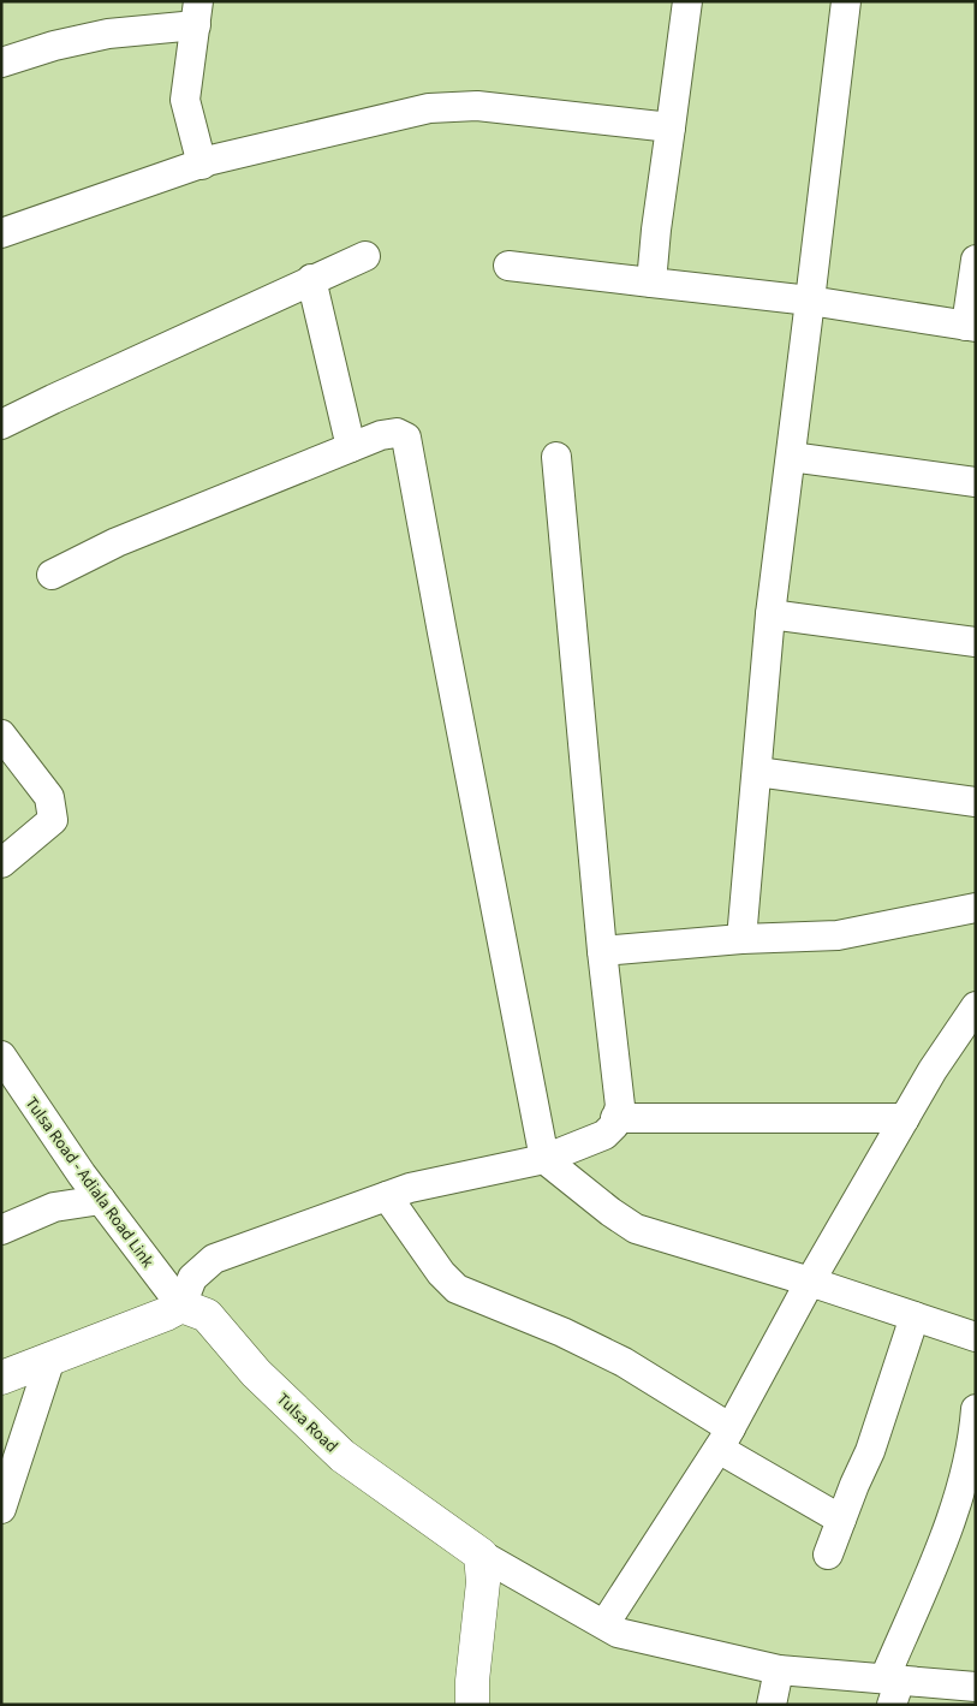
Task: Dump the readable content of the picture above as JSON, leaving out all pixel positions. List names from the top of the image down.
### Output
{
  "streets": {
    "main road": ["Tulsa Road"],
    "street": ["Tulsa Road - Adiala Road Link"]
  },
  "crossings": [
    ["Tulsa Road - Adiala Road Link", "Tulsa Road"]
  ]
}
